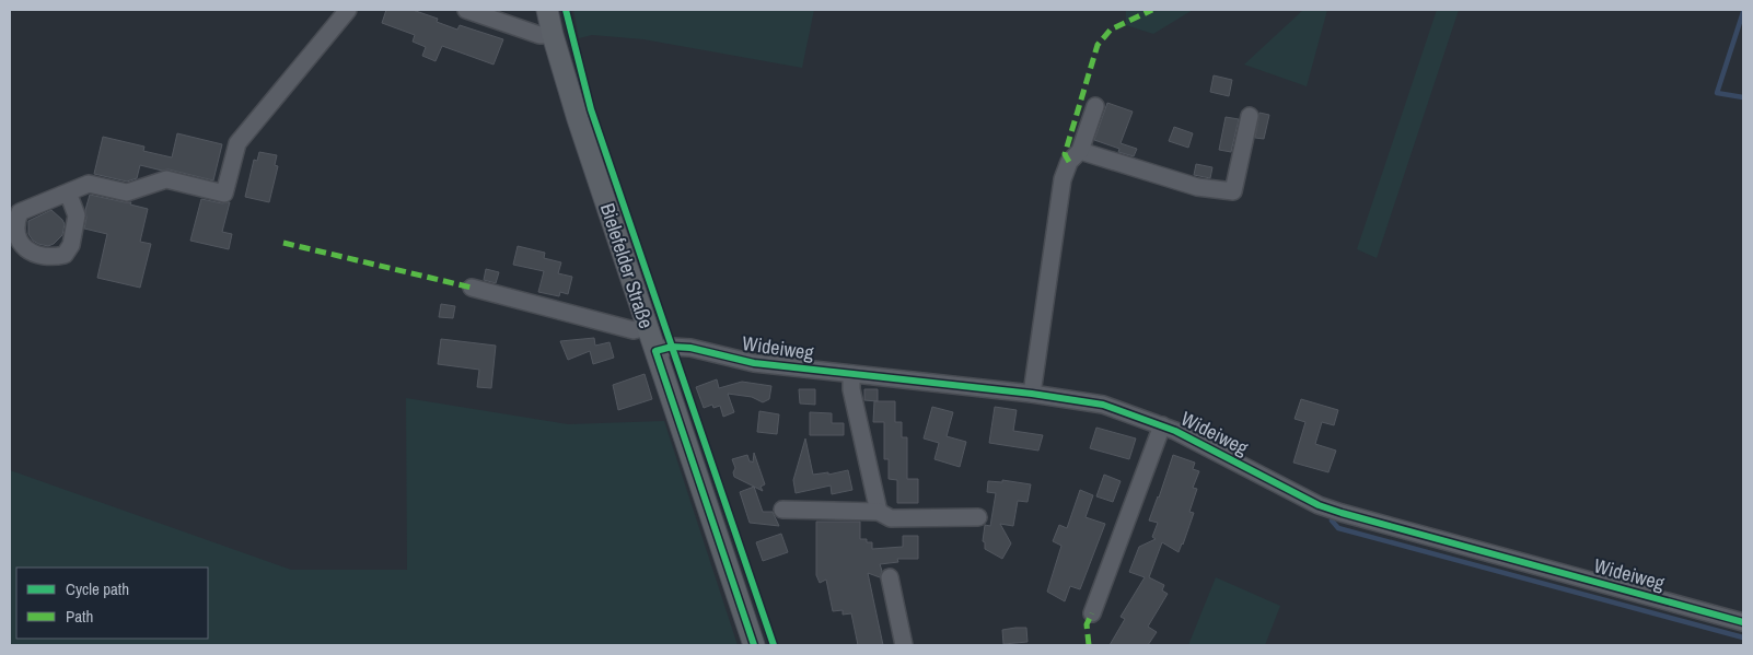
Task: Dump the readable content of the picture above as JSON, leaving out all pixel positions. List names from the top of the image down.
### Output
{
  "streets": {
    "main road": ["Bielefelder Straße"],
    "street": ["Wideiweg"]
  },
  "crossings": [
    ["Bielefelder Straße", "Wideiweg"]
  ],
  "legend": ["Cycle path", "Path"]
}
